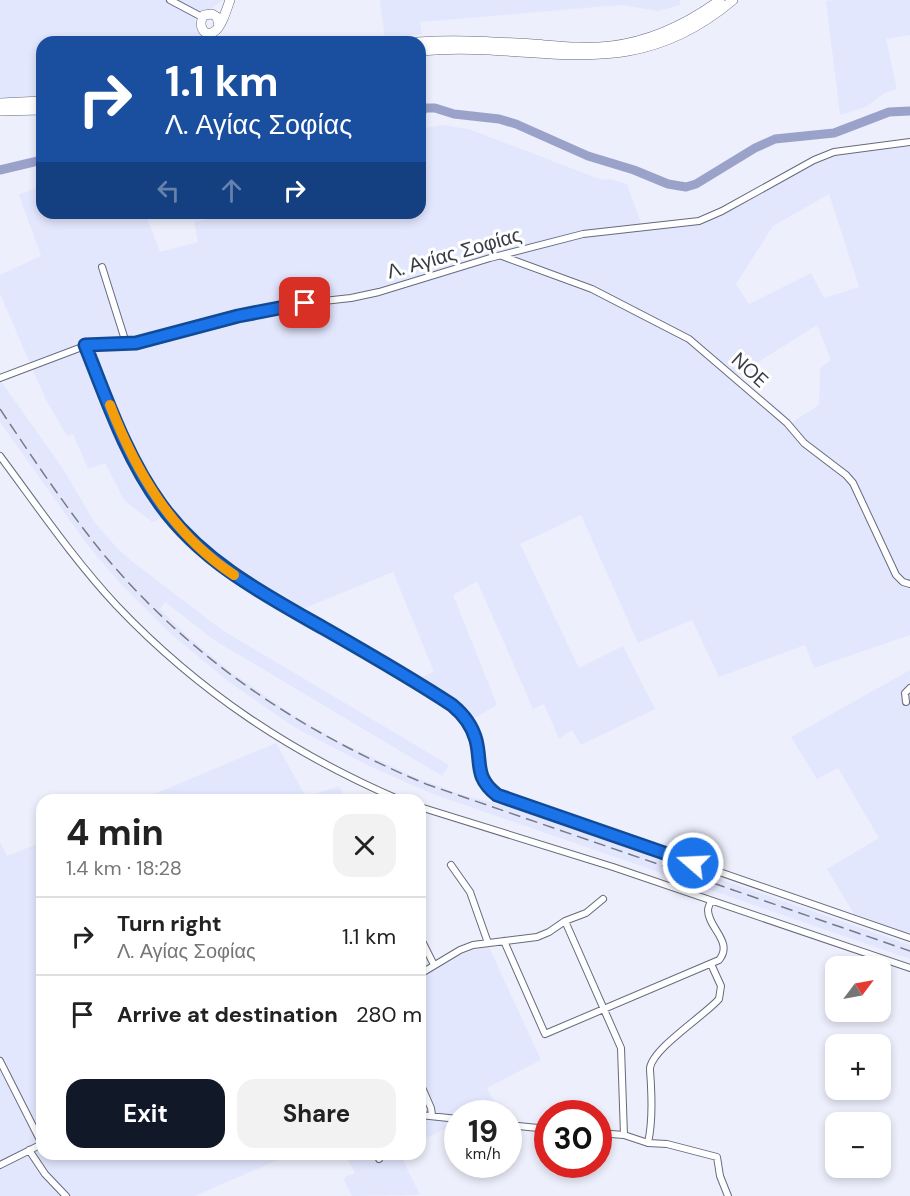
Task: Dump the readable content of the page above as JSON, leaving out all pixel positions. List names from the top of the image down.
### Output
{
  "streets": {
    "street": ["Λ. Αγίας Σοφίας", "NOE"]
  },
  "crossings": [
    ["Λ. Αγίας Σοφίας", "NOE"]
  ],
  "north": "top right",
  "page": {
    "turn": ["1.1 km", "Λ. Αγίας Σοφίας"],
    "heading": ["4 min", "1.4 km · 18:28"],
    "list": [
      {
        "name": "Turn right",
        "note": "Λ. Αγίας Σοφίας",
        "value": "1.1 km"
      },
      {
        "name": "Arrive at destination",
        "value": "280 m"
      }
    ],
    "map_buttons": ["+", "−"],
    "buttons": ["Exit", "Share"],
    "speed": "19 km/h",
    "limit": "30"
  }
}
